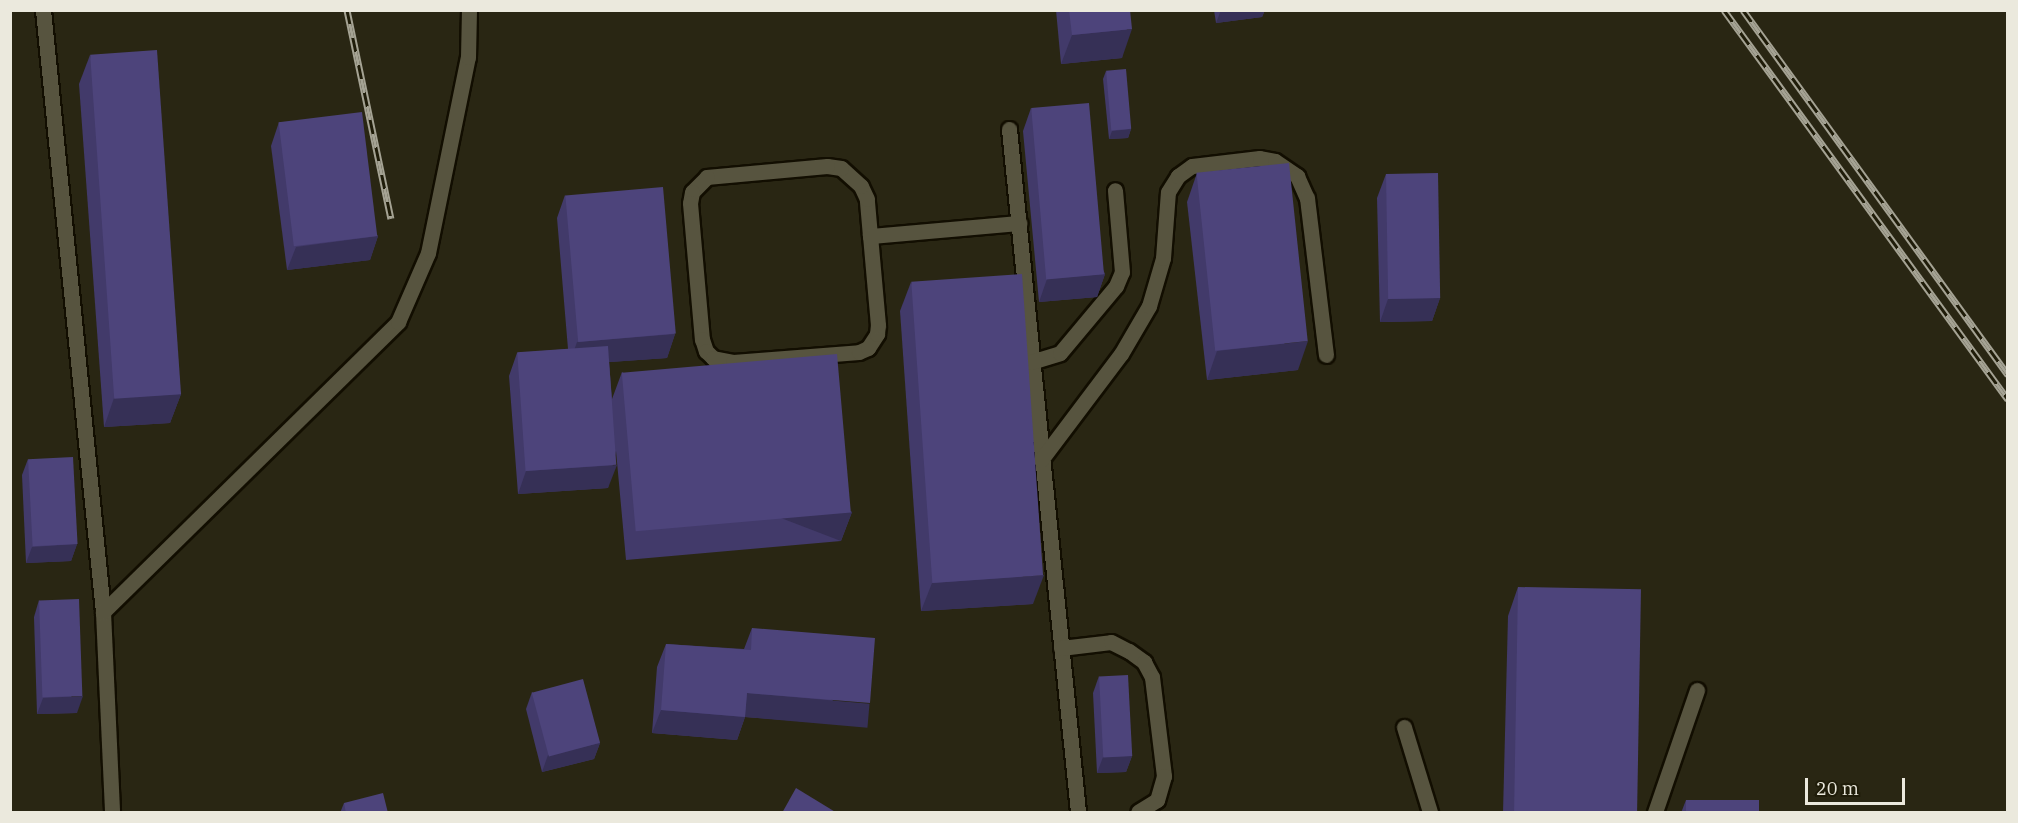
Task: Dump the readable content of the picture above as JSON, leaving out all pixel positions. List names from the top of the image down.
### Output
{
  "scale_bar": "20 m"
}
